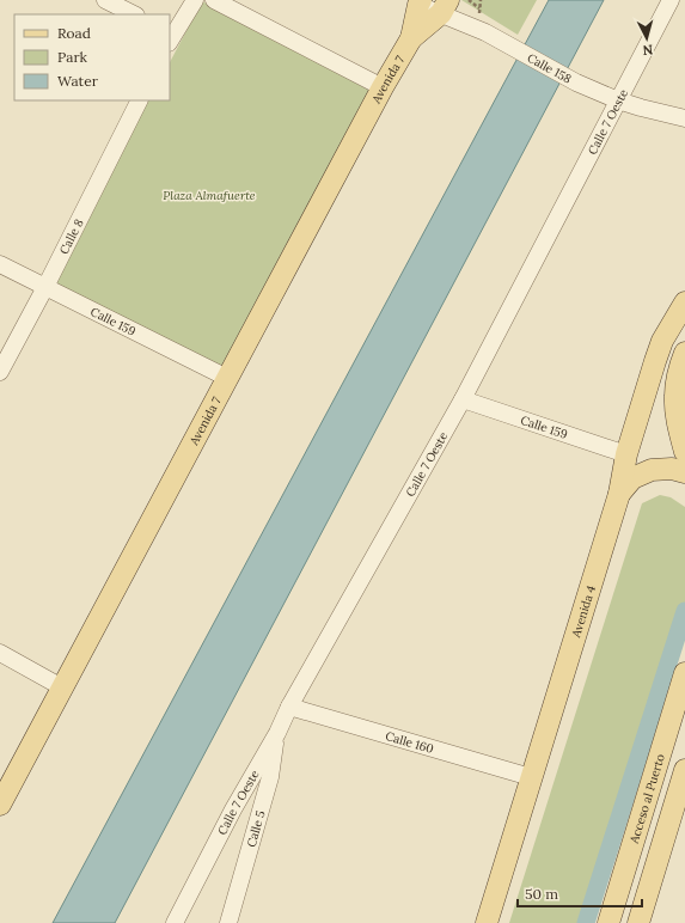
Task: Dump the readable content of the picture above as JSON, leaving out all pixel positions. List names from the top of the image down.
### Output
{
  "streets": {
    "main road": ["Avenida 7", "Avenida 4", "Acceso al Puerto"],
    "street": [
      "Calle 158",
      "Calle 7 Oeste",
      "Calle 8",
      "Calle 159",
      "Calle 160",
      "Calle 5"
    ]
  },
  "crossings": [
    ["Calle 158", "Avenida 7"],
    ["Calle 158", "Calle 7 Oeste"],
    ["Avenida 7", "Calle 159"],
    ["Calle 7 Oeste", "Calle 159"],
    ["Calle 7 Oeste", "Calle 160"],
    ["Calle 7 Oeste", "Calle 5"],
    ["Calle 8", "Calle 159"],
    ["Calle 159", "Avenida 4"],
    ["Avenida 4", "Calle 160"]
  ],
  "parks": ["Plaza Almafuerte"],
  "legend": ["Road", "Park", "Water"],
  "scale_bar": "50 m",
  "north": "bottom"
}
